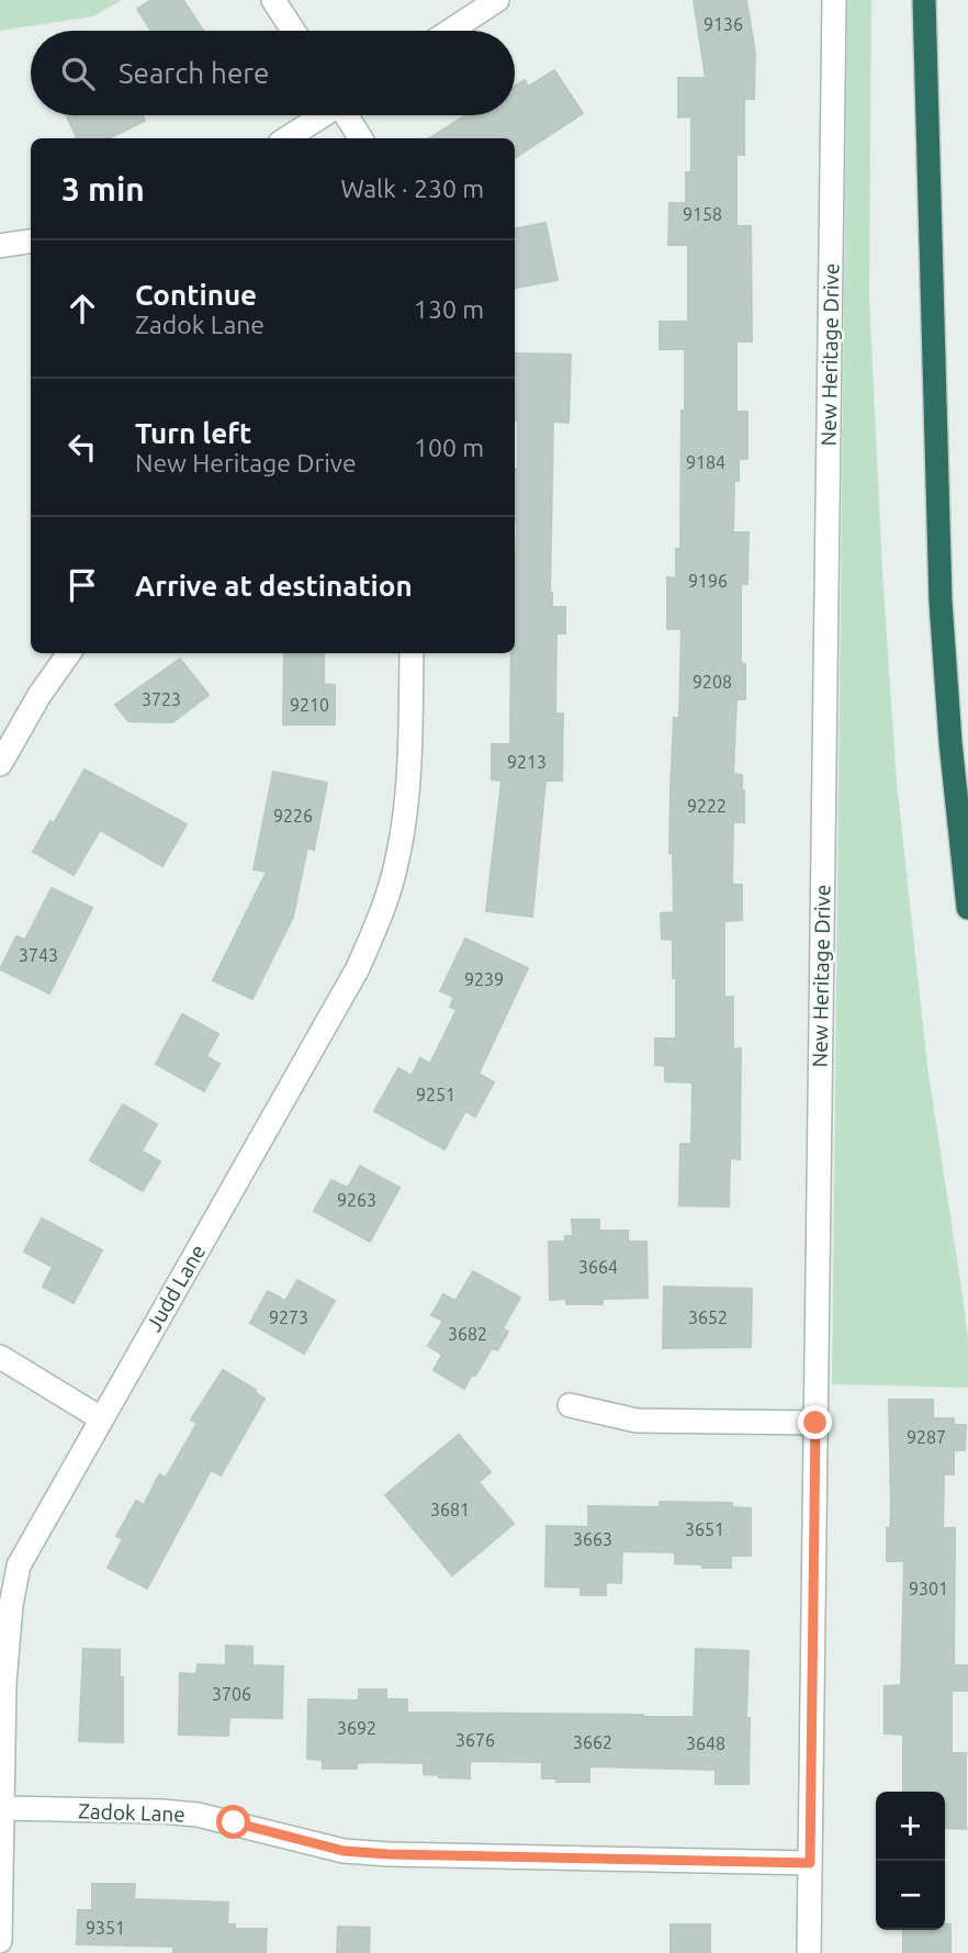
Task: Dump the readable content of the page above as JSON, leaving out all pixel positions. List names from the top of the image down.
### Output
{
  "streets": {
    "street": ["New Heritage Drive", "Judd Lane", "Zadok Lane"]
  },
  "crossings": [
    ["New Heritage Drive", "Zadok Lane"],
    ["Judd Lane", "Zadok Lane"]
  ],
  "house_numbers": [
    "9136",
    "9158",
    "9184",
    "9196",
    "9208",
    "3723",
    "9210",
    "9213",
    "9222",
    "9226",
    "3743",
    "9239",
    "9251",
    "9263",
    "3664",
    "9273",
    "3652",
    "3682",
    "9287",
    "3681",
    "3651",
    "3663",
    "9301",
    "3706",
    "3692",
    "3676",
    "3662",
    "3648",
    "9351"
  ],
  "page": {
    "search": "Search here",
    "heading": ["3 min", "Walk · 230 m"],
    "list": [
      ["Continue", "Zadok Lane", "130 m"],
      ["Turn left", "New Heritage Drive", "100 m"],
      "Arrive at destination"
    ],
    "map_buttons": ["+", "−"]
  }
}
